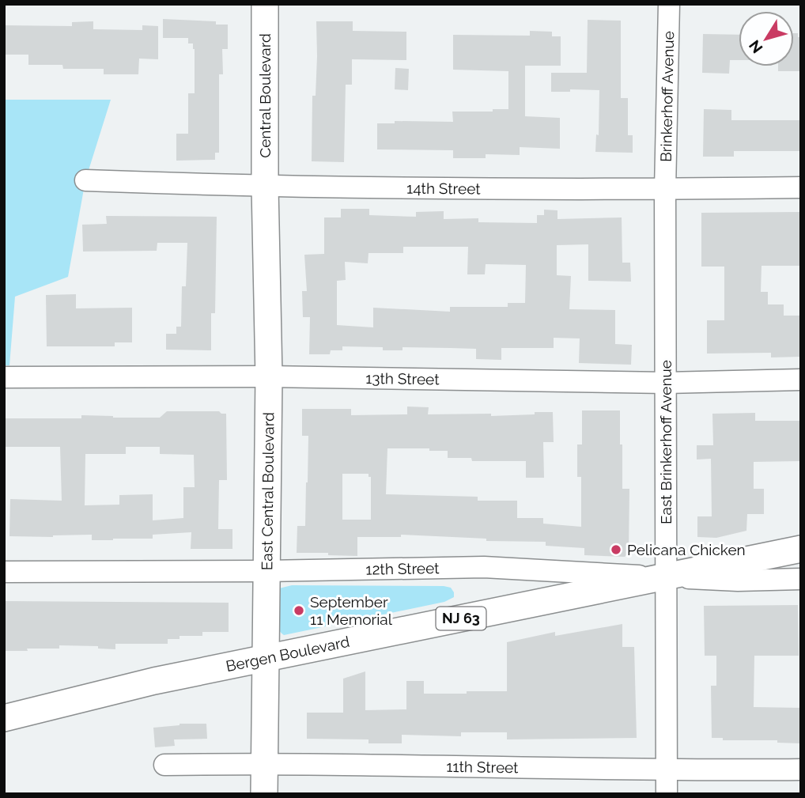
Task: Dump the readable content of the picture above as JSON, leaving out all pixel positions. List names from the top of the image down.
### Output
{
  "streets": {
    "main road": [
      "Central Boulevard",
      "East Central Boulevard",
      "NJ 63",
      "Bergen Boulevard"
    ],
    "street": [
      "Brinkerhoff Avenue",
      "14th Street",
      "13th Street",
      "East Brinkerhoff Avenue",
      "12th Street",
      "11th Street"
    ]
  },
  "crossings": [
    ["Central Boulevard", "14th Street"],
    ["Central Boulevard", "East Central Boulevard"],
    ["Brinkerhoff Avenue", "14th Street"],
    ["Brinkerhoff Avenue", "East Brinkerhoff Avenue"],
    ["14th Street", "East Brinkerhoff Avenue"],
    ["14th Street", "East Central Boulevard"],
    ["13th Street", "East Brinkerhoff Avenue"],
    ["13th Street", "East Central Boulevard"],
    ["East Brinkerhoff Avenue", "12th Street"],
    ["East Brinkerhoff Avenue", "Bergen Boulevard"],
    ["East Brinkerhoff Avenue", "11th Street"],
    ["East Central Boulevard", "12th Street"],
    ["East Central Boulevard", "Bergen Boulevard"],
    ["East Central Boulevard", "11th Street"],
    ["12th Street", "Bergen Boulevard"]
  ],
  "places": ["Pelicana Chicken", "September 11 Memorial"],
  "north": "bottom left"
}
